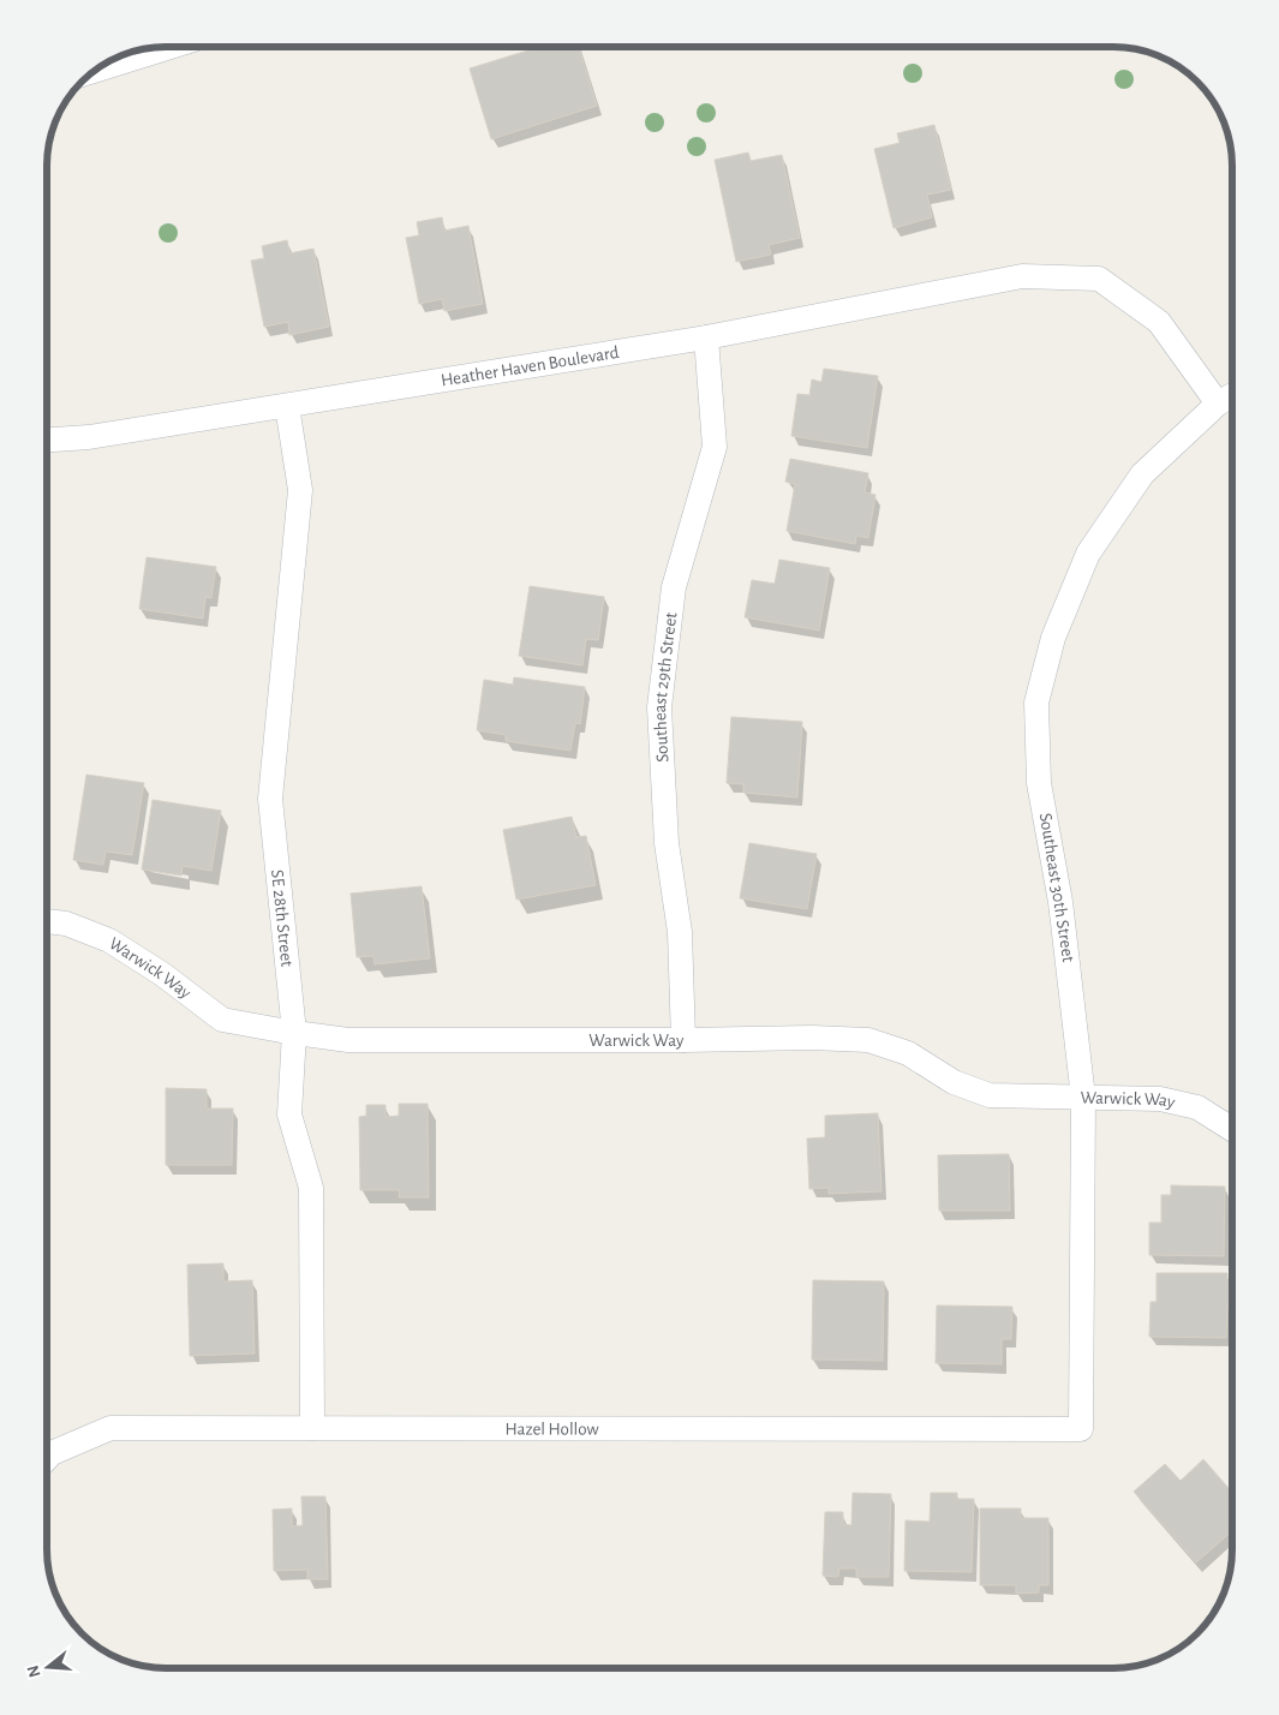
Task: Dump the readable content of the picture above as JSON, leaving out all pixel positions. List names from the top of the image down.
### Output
{
  "streets": {
    "street": [
      "Heather Haven Boulevard",
      "Southeast 29th Street",
      "Southeast 30th Street",
      "SE 28th Street",
      "Warwick Way",
      "Hazel Hollow"
    ]
  },
  "crossings": [
    ["Heather Haven Boulevard", "Southeast 29th Street"],
    ["Heather Haven Boulevard", "Southeast 30th Street"],
    ["Heather Haven Boulevard", "SE 28th Street"],
    ["Southeast 29th Street", "Warwick Way"],
    ["Southeast 30th Street", "Warwick Way"],
    ["Southeast 30th Street", "Hazel Hollow"],
    ["SE 28th Street", "Warwick Way"],
    ["SE 28th Street", "Hazel Hollow"]
  ],
  "north": "left"
}
